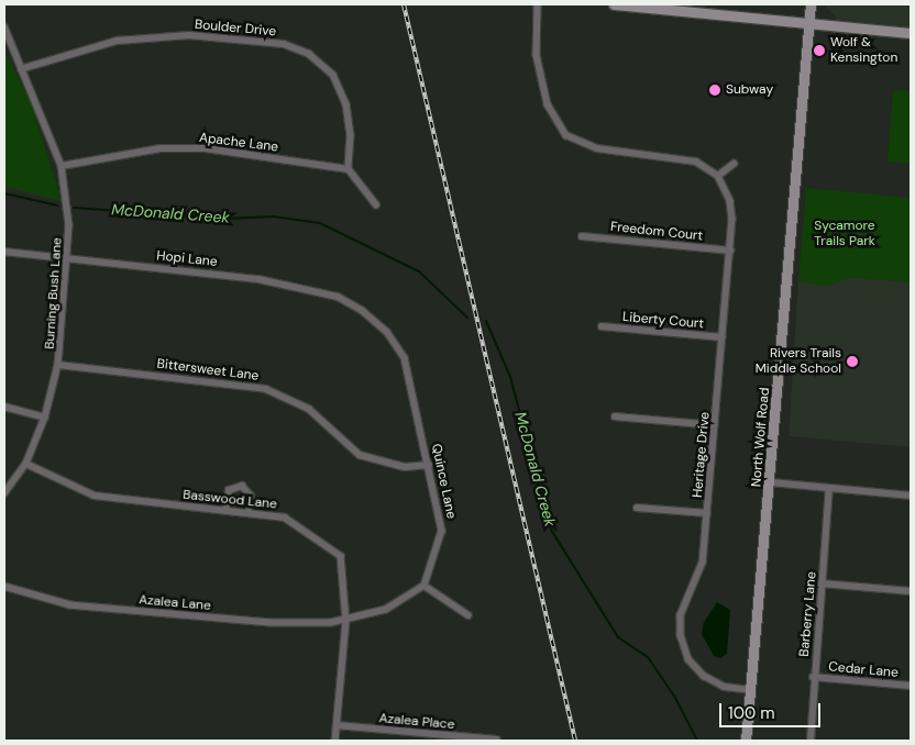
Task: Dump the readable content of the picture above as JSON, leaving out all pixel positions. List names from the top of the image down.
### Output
{
  "streets": {
    "main road": ["North Wolf Road"],
    "street": [
      "Boulder Drive",
      "Apache Lane",
      "Freedom Court",
      "Hopi Lane",
      "Burning Bush Lane",
      "Liberty Court",
      "Bittersweet Lane",
      "Heritage Drive",
      "Quince Lane",
      "Basswood Lane",
      "Azalea Lane",
      "Barberry Lane",
      "Cedar Lane",
      "Azalea Place"
    ]
  },
  "crossings": [
    ["Boulder Drive", "Apache Lane"],
    ["Boulder Drive", "Burning Bush Lane"],
    ["Apache Lane", "Burning Bush Lane"],
    ["Freedom Court", "Heritage Drive"],
    ["Hopi Lane", "Burning Bush Lane"],
    ["Hopi Lane", "Quince Lane"],
    ["Burning Bush Lane", "Bittersweet Lane"],
    ["Burning Bush Lane", "Basswood Lane"],
    ["Liberty Court", "Heritage Drive"],
    ["Bittersweet Lane", "Quince Lane"],
    ["North Wolf Road", "Heritage Drive"],
    ["Basswood Lane", "Azalea Lane"],
    ["Basswood Lane", "Azalea Place"],
    ["Barberry Lane", "Cedar Lane"]
  ],
  "water": ["McDonald Creek"],
  "parks": ["Sycamore Trails Park"],
  "places": ["Wolf & Kensington", "Subway", "Rivers Trails Middle School"],
  "scale_bar": "100 m"
}
